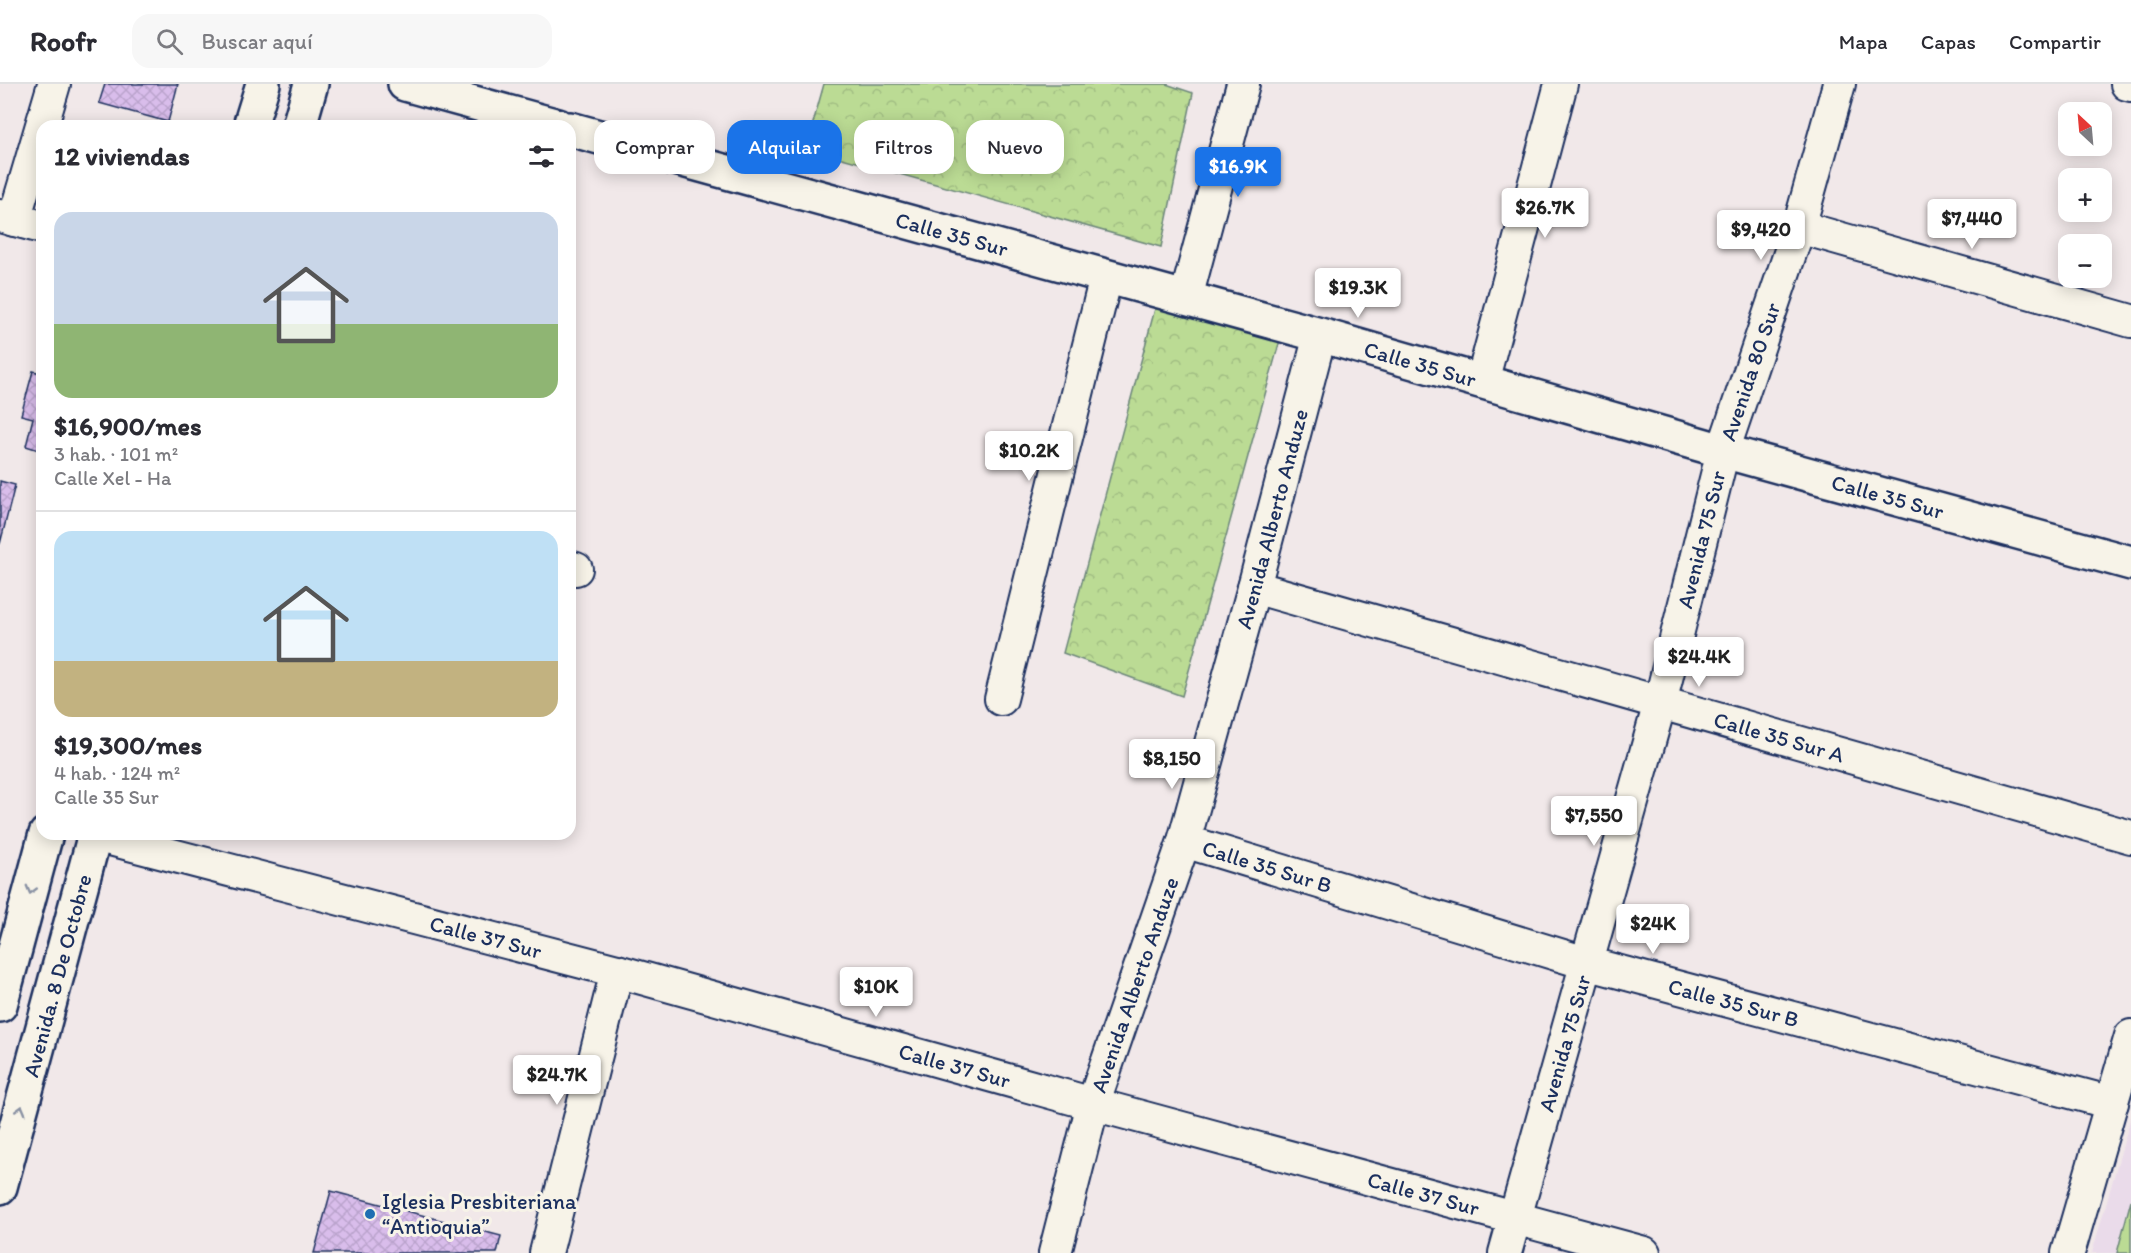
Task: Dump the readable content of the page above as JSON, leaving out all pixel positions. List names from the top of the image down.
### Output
{
  "streets": {
    "main road": ["Calle 35 Sur", "Avenida. 8 De Octobre"],
    "street": [
      "Avenida 80 Sur",
      "Avenida Alberto Anduze",
      "Avenida 75 Sur",
      "Calle 35 Sur A",
      "Calle 35 Sur B",
      "Calle 37 Sur"
    ]
  },
  "crossings": [
    ["Calle 35 Sur", "Avenida 80 Sur"],
    ["Calle 35 Sur", "Avenida Alberto Anduze"],
    ["Calle 35 Sur", "Avenida 75 Sur"],
    ["Avenida 80 Sur", "Avenida 75 Sur"],
    ["Avenida Alberto Anduze", "Calle 35 Sur A"],
    ["Avenida Alberto Anduze", "Calle 35 Sur B"],
    ["Avenida Alberto Anduze", "Calle 37 Sur"],
    ["Avenida 75 Sur", "Calle 35 Sur A"],
    ["Avenida 75 Sur", "Calle 35 Sur B"],
    ["Avenida 75 Sur", "Calle 37 Sur"]
  ],
  "places": ["Iglesia Presbiteriana “Antioquia”"],
  "north": "top left",
  "page": {
    "header": "Roofr",
    "search": "Buscar aquí",
    "nav": ["Mapa", "Capas", "Compartir"],
    "map_buttons": ["+", "−"],
    "chip": [
      "Comprar",
      "Alquilar",
      "Filtros",
      "Nuevo"
    ],
    "heading": "12 viviendas",
    "price": [
      "$16.9K",
      "$26.7K",
      "$7,440",
      "$9,420",
      "$19.3K",
      "$10.2K",
      "$24.4K",
      "$8,150",
      "$7,550",
      "$24K",
      "$10K",
      "$24.7K"
    ],
    "list": [
      {
        "name": "$16,900/mes",
        "note": "3 hab. · 101 m² · Calle Xel - Ha"
      },
      {
        "name": "$19,300/mes",
        "note": "4 hab. · 124 m² · Calle 35 Sur"
      }
    ]
  }
}
